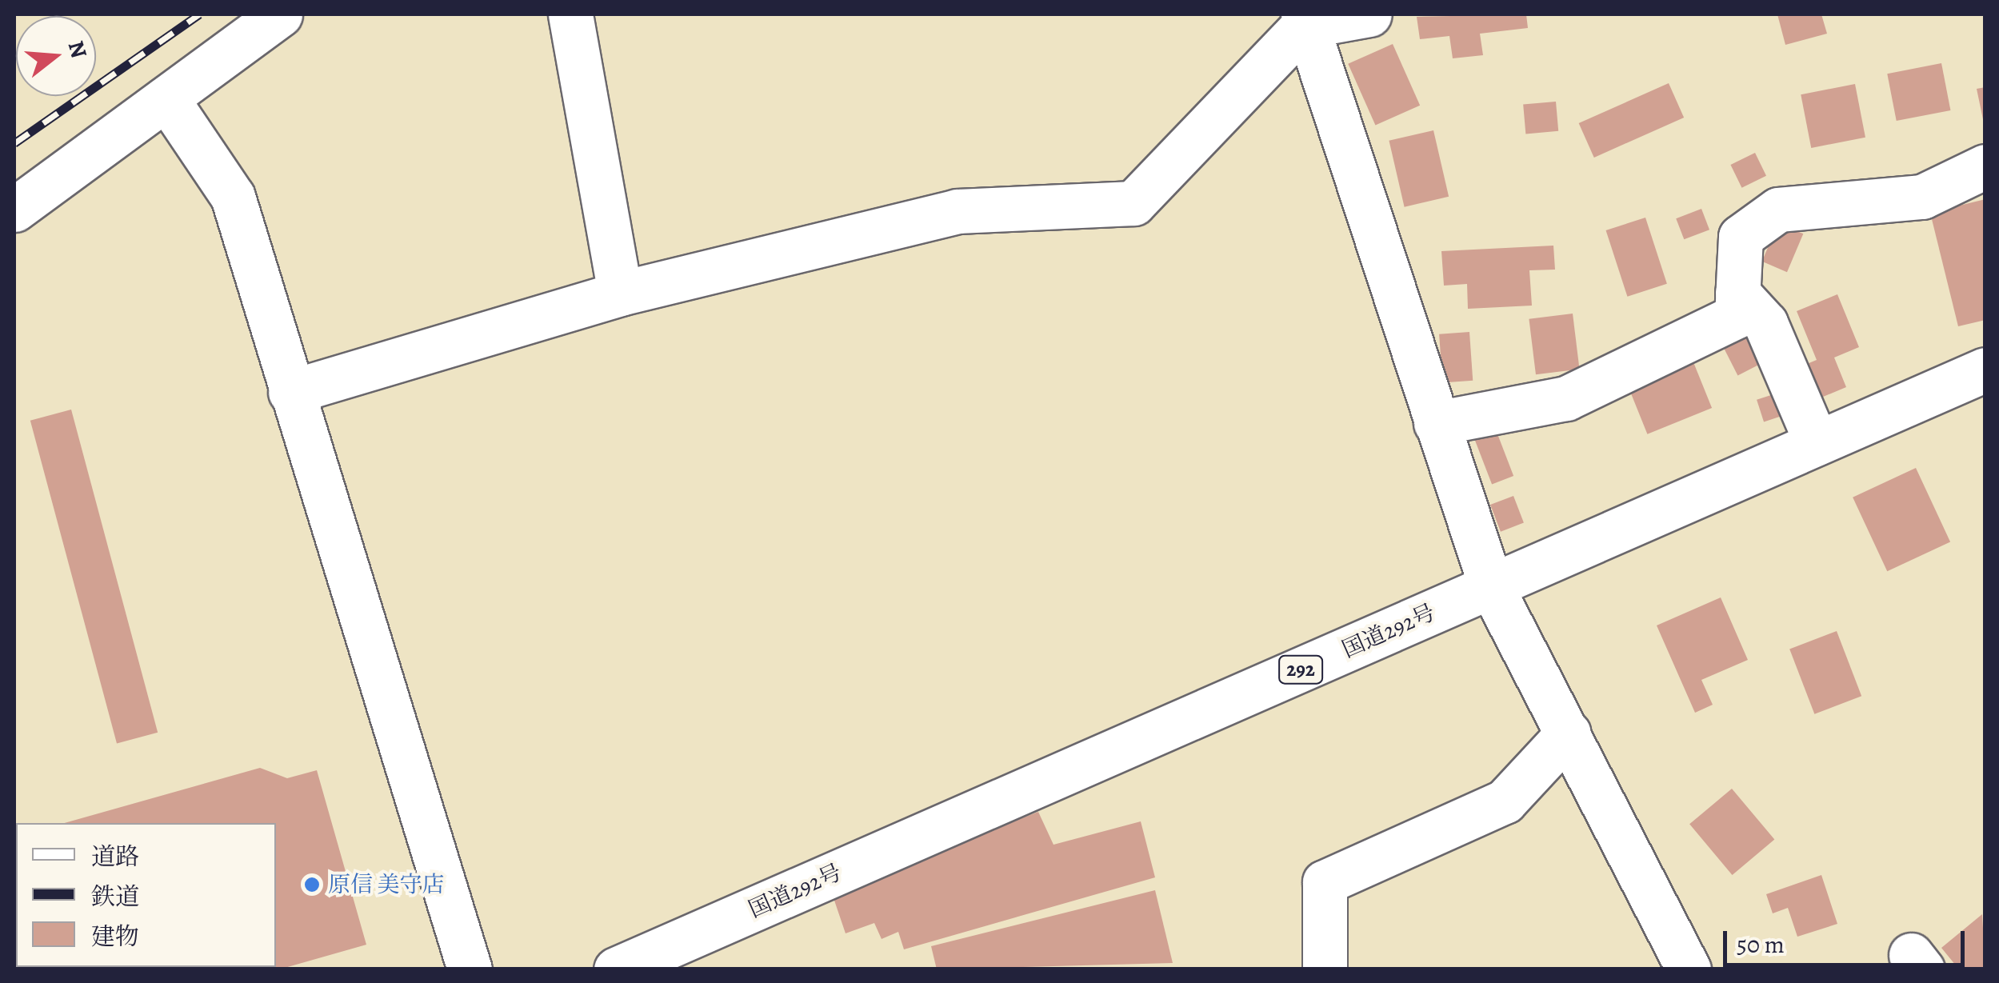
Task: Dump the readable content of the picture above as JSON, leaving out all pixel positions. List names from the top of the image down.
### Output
{
  "streets": {
    "main road": ["国道292号", "292"]
  },
  "places": ["原信 美守店"],
  "legend": ["道路", "鉄道", "建物"],
  "scale_bar": "50 m",
  "north": "right"
}
